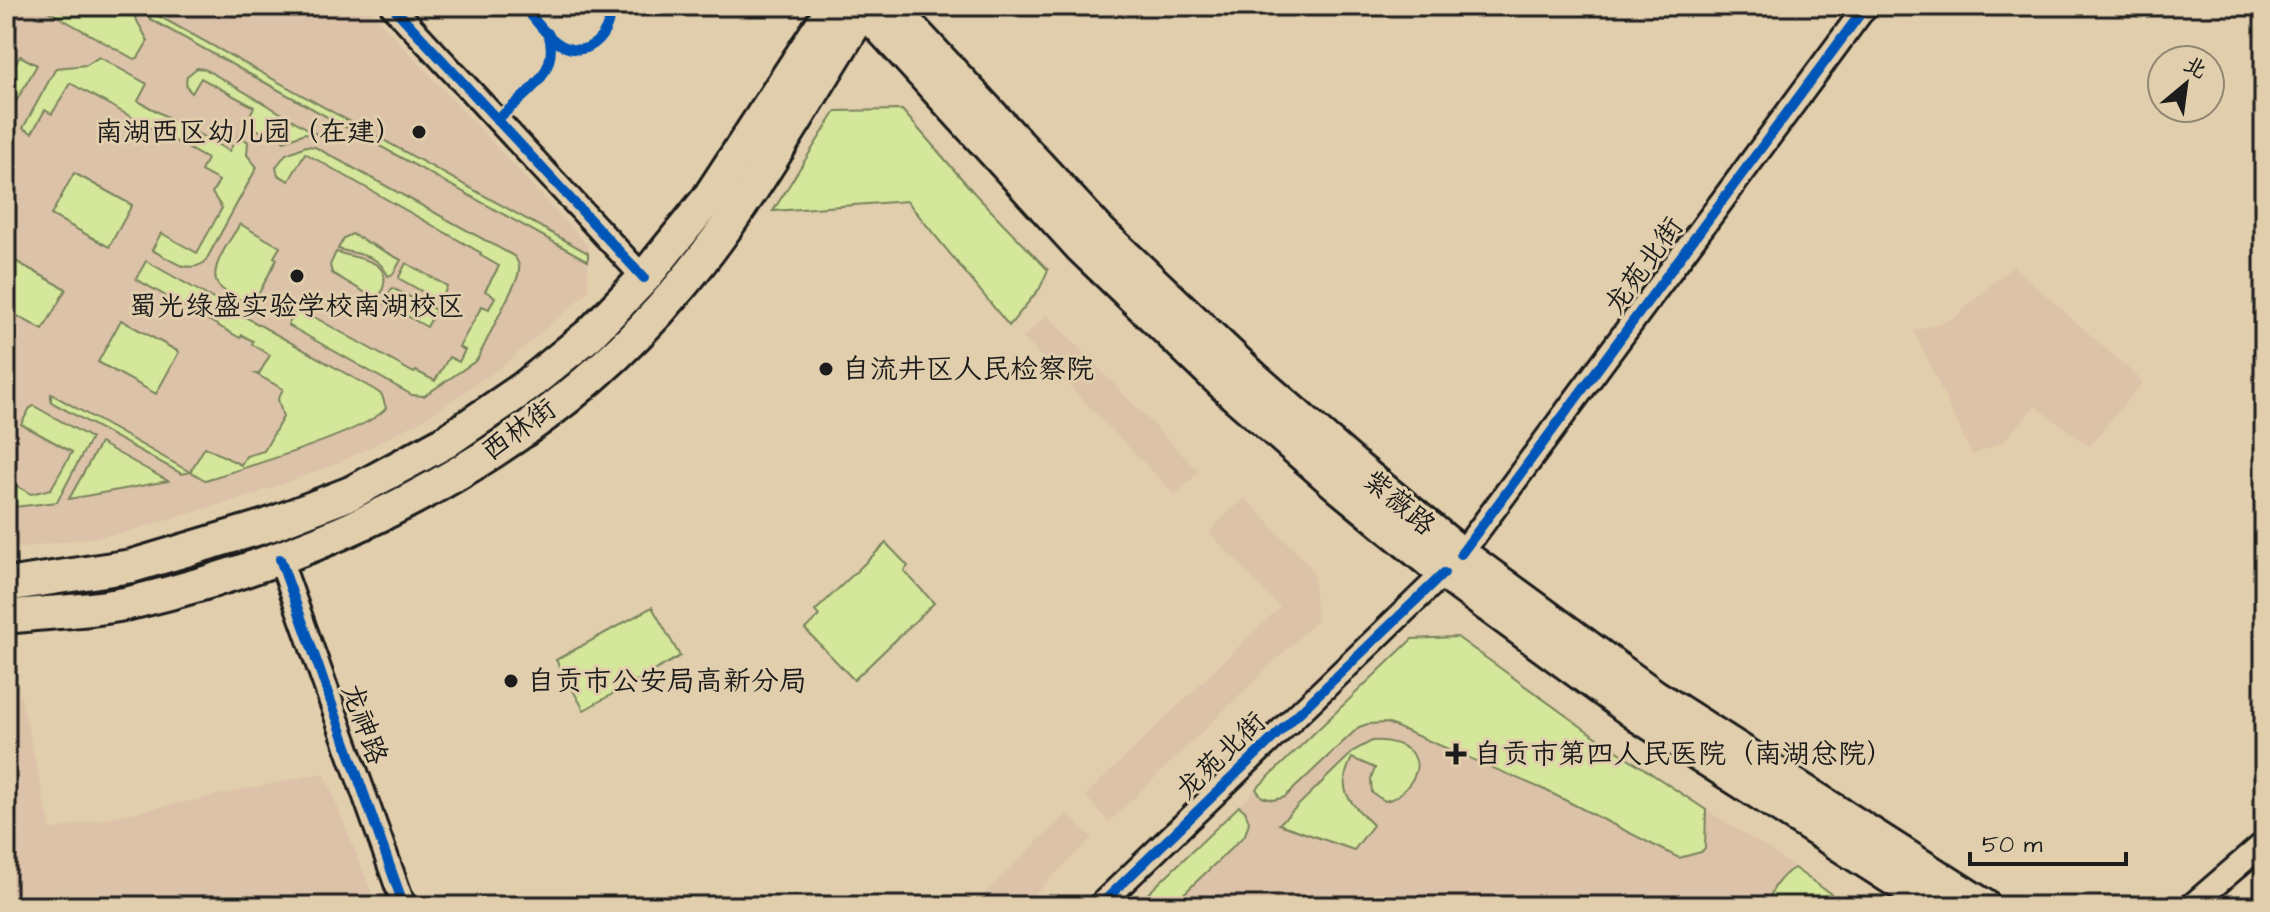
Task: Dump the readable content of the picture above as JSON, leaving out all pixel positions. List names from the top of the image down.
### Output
{
  "streets": {
    "main road": ["西林街", "紫薇路"],
    "street": ["龙苑北街", "龙神路"]
  },
  "crossings": [
    ["龙苑北街", "紫薇路"],
    ["西林街", "紫薇路"],
    ["西林街", "龙神路"]
  ],
  "places": {
    "other": [
      "南湖西区幼儿园（在建）",
      "蜀光绿盛实验学校南湖校区",
      "自流井区人民检察院",
      "自贡市公安局高新分局"
    ],
    "health": ["自贡市第四人民医院（南湖总院）"]
  },
  "scale_bar": "50 m",
  "north": "top right"
}
